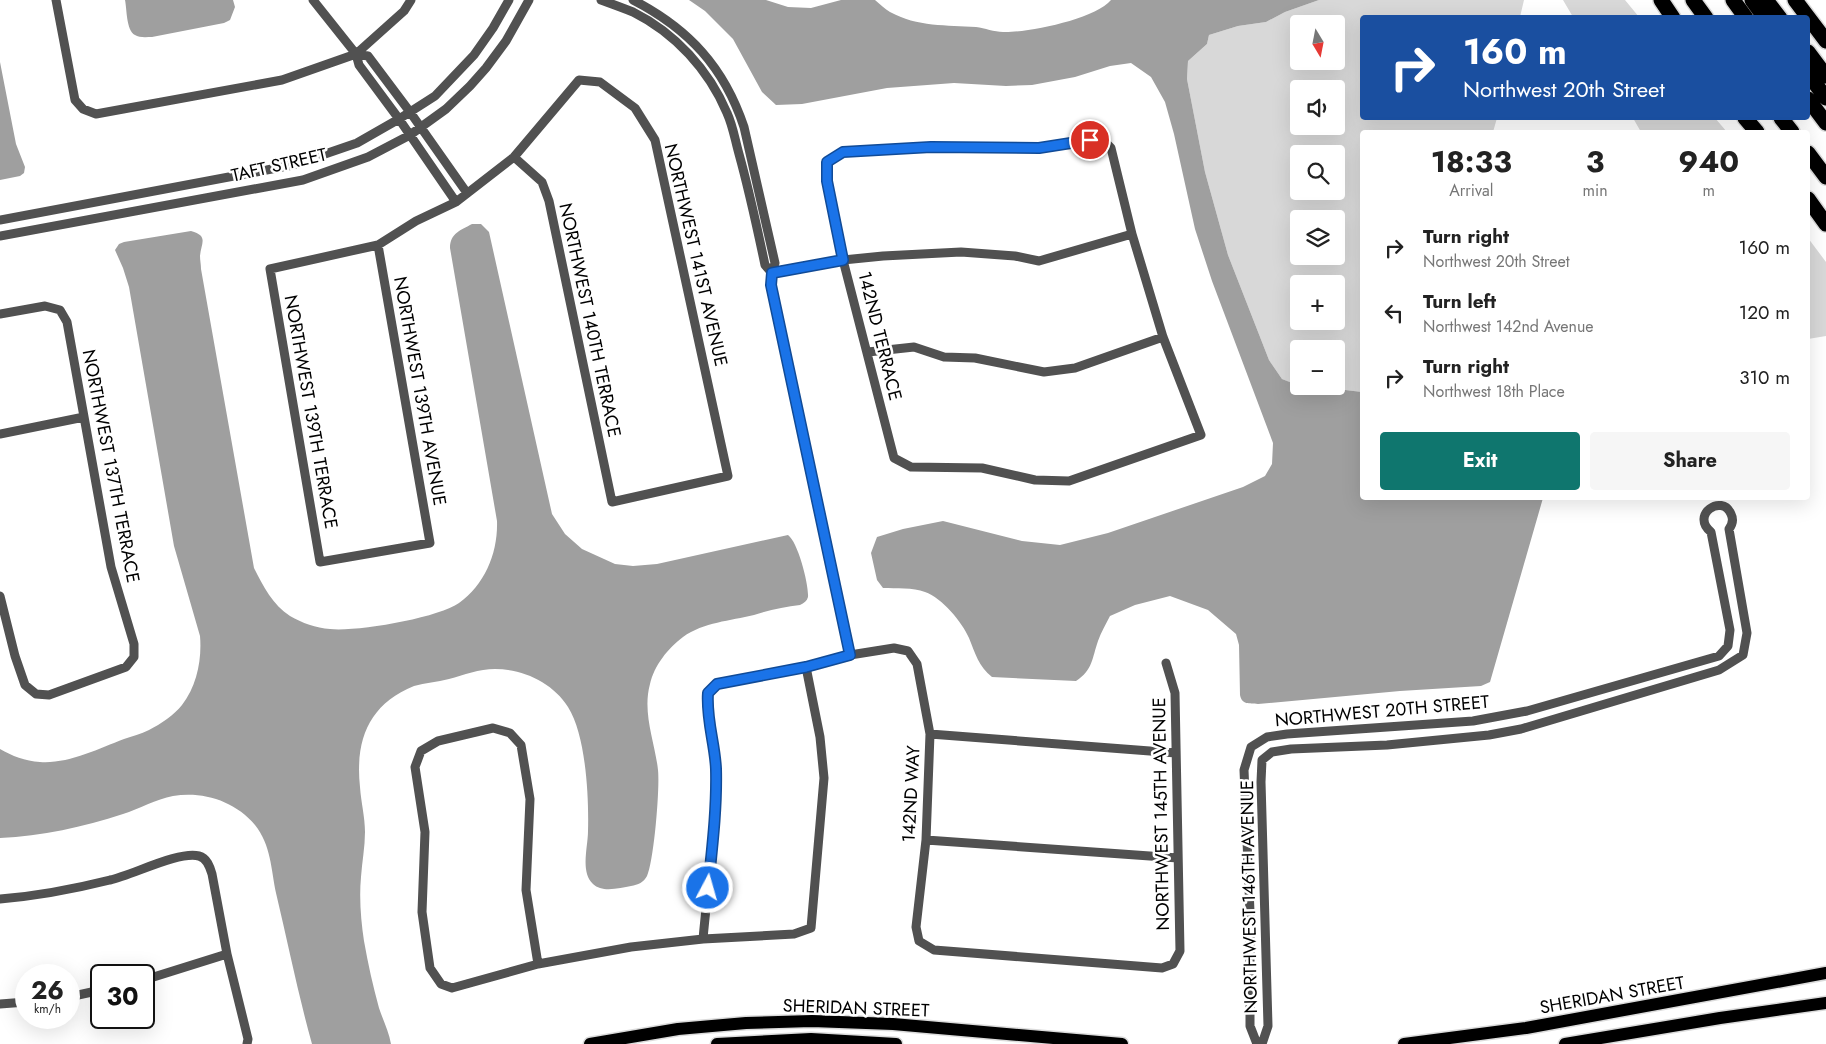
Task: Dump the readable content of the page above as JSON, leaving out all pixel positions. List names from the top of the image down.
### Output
{
  "streets": {
    "main road": ["SHERIDAN STREET"],
    "street": [
      "TAFT STREET",
      "NORTHWEST 141ST AVENUE",
      "NORTHWEST 140TH TERRACE",
      "142ND TERRACE",
      "NORTHWEST 139TH AVENUE",
      "NORTHWEST 139TH TERRACE",
      "NORTHWEST 137TH TERRACE",
      "NORTHWEST 20TH STREET",
      "142ND WAY",
      "NORTHWEST 145TH AVENUE",
      "NORTHWEST 146TH AVENUE"
    ]
  },
  "crossings": [
    ["NORTHWEST 141ST AVENUE", "NORTHWEST 140TH TERRACE"],
    ["NORTHWEST 139TH AVENUE", "NORTHWEST 139TH TERRACE"],
    ["NORTHWEST 20TH STREET", "NORTHWEST 146TH AVENUE"],
    ["142ND WAY", "NORTHWEST 145TH AVENUE"]
  ],
  "north": "bottom",
  "page": {
    "map_buttons": ["+", "−"],
    "turn": ["160 m", "Northwest 20th Street"],
    "eta": [
      "18:33",
      "Arrival",
      "3",
      "min",
      "940",
      "m"
    ],
    "list": [
      {
        "name": "Turn right",
        "note": "Northwest 20th Street",
        "value": "160 m"
      },
      {
        "name": "Turn left",
        "note": "Northwest 142nd Avenue",
        "value": "120 m"
      },
      {
        "name": "Turn right",
        "note": "Northwest 18th Place",
        "value": "310 m"
      }
    ],
    "buttons": ["Exit", "Share"],
    "speed": "26 km/h",
    "limit": "30"
  }
}
